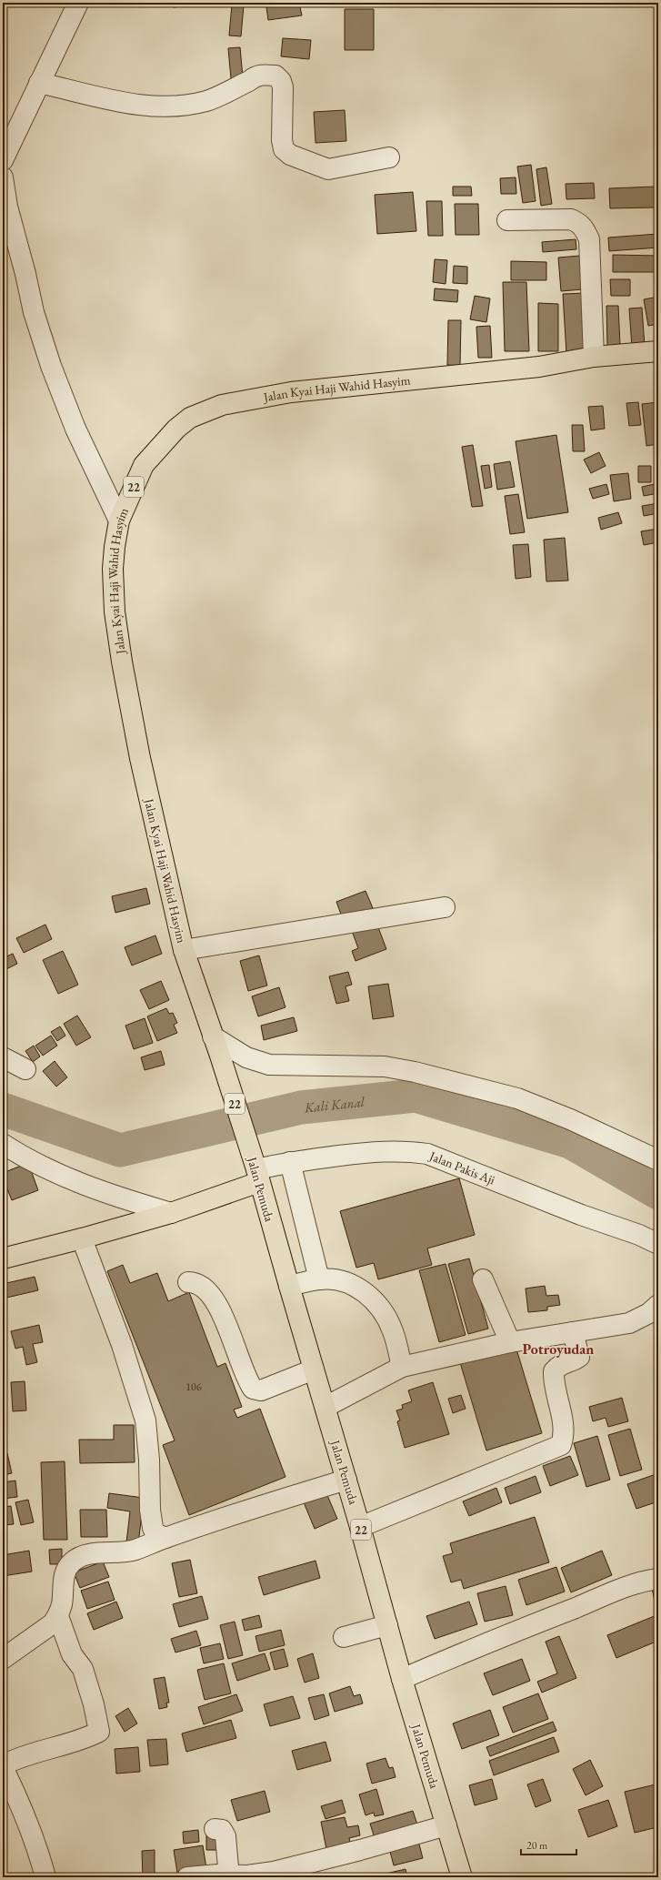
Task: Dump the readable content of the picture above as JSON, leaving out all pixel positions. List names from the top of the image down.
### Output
{
  "streets": {
    "main road": ["Jalan Kyai Haji Wahid Hasyim", "22", "Jalan Pemuda"],
    "street": ["Jalan Pakis Aji"]
  },
  "crossings": [
    ["Jalan Kyai Haji Wahid Hasyim", "Jalan Pakis Aji"],
    ["Jalan Kyai Haji Wahid Hasyim", "Jalan Pemuda"],
    ["Jalan Pakis Aji", "Jalan Pemuda"]
  ],
  "districts": ["Potroyudan"],
  "water": ["Kali Kanal"],
  "house_numbers": ["106"],
  "scale_bar": "20 m"
}
